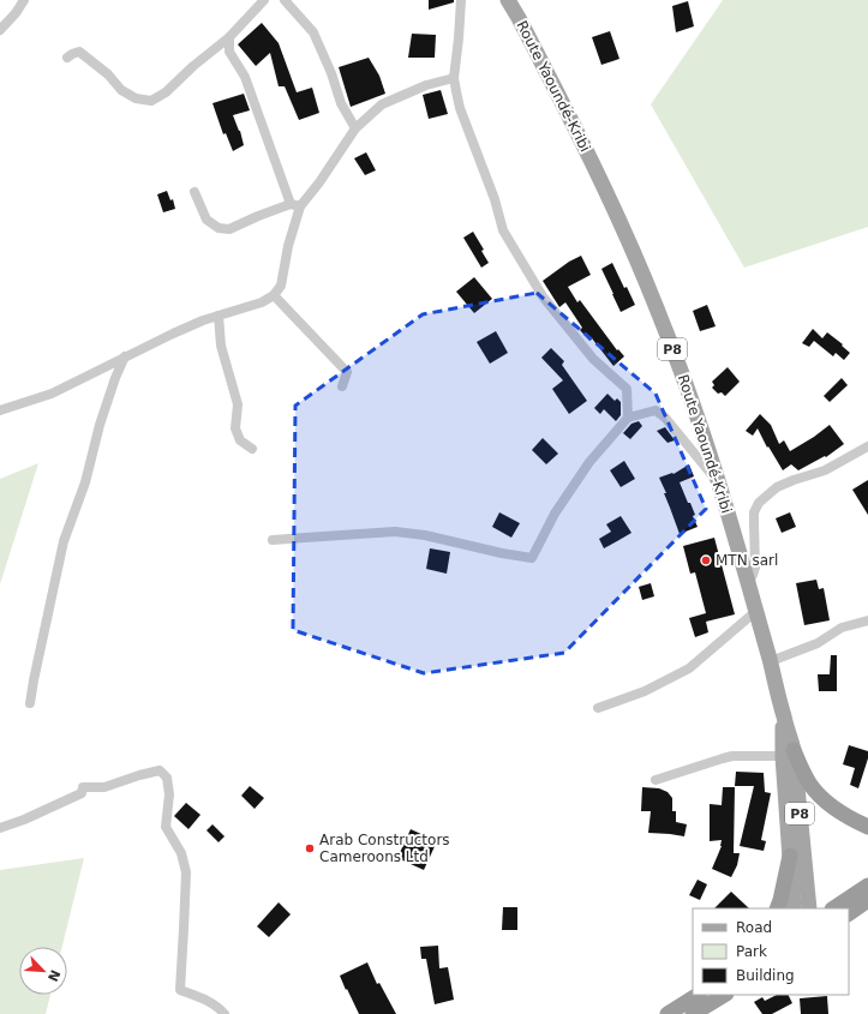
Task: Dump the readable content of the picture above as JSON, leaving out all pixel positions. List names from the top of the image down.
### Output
{
  "streets": {
    "main road": ["Route Yaoundé-Kribi", "P8"]
  },
  "crossings": [
    ["Route Yaoundé-Kribi", "P8"]
  ],
  "places": ["MTN sarl", "Arab Constructors Cameroons Ltd"],
  "legend": ["Road", "Park", "Building"],
  "north": "bottom right"
}
